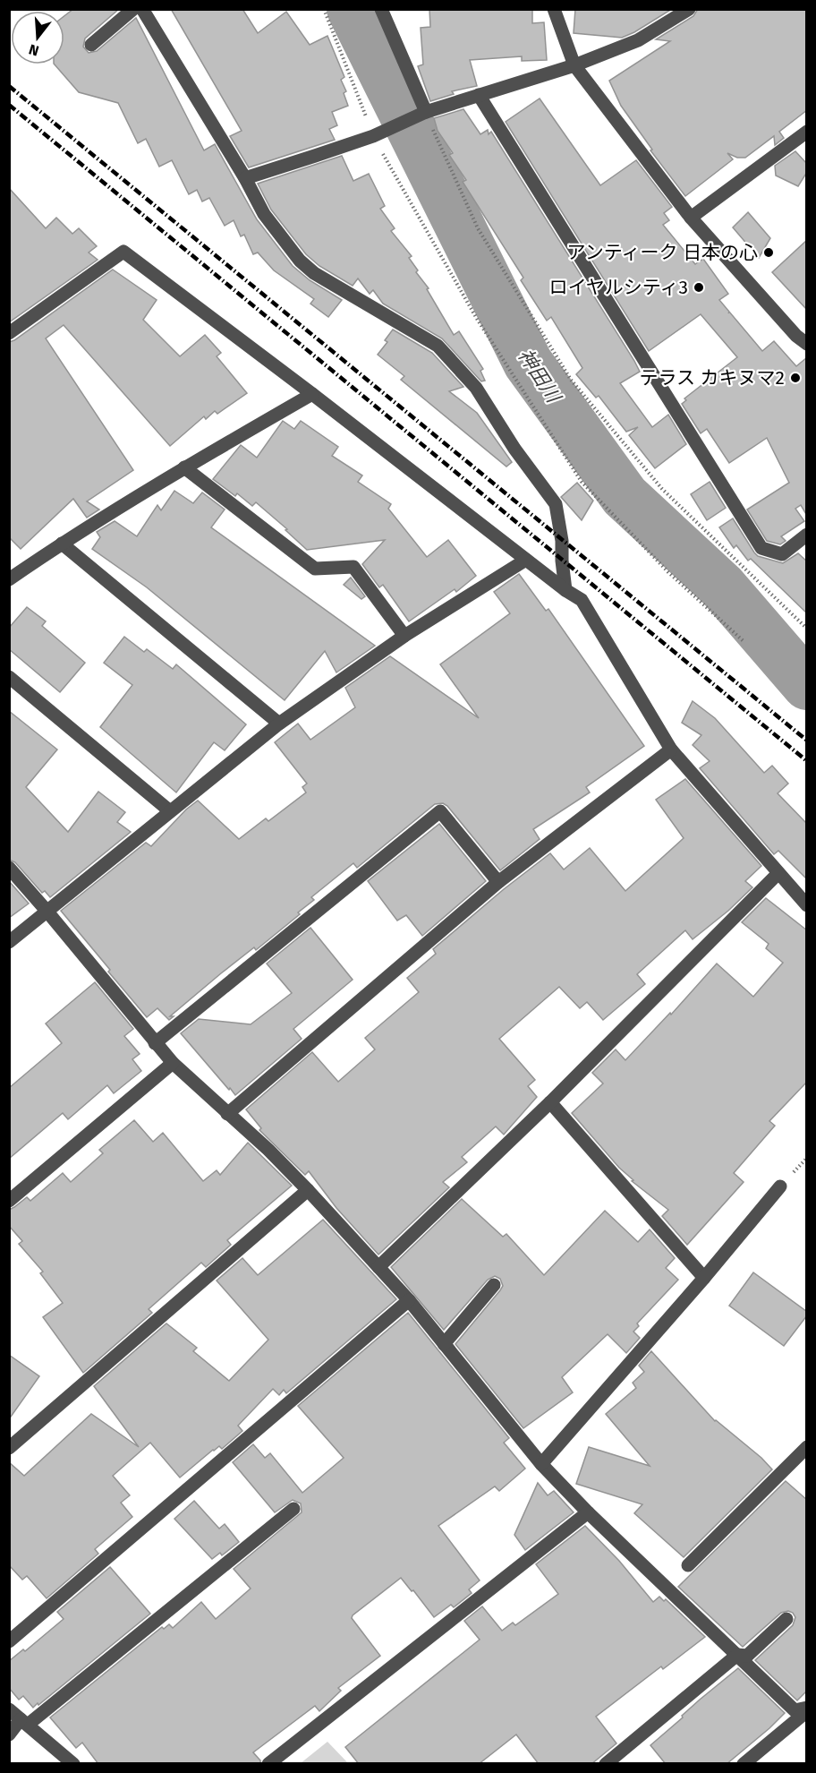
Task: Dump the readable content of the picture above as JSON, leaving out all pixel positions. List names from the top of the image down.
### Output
{
  "water": ["神田川"],
  "places": ["アンティーク 日本の心", "ロイヤルシティ3", "テラス カキヌマ2"],
  "north": "bottom"
}
